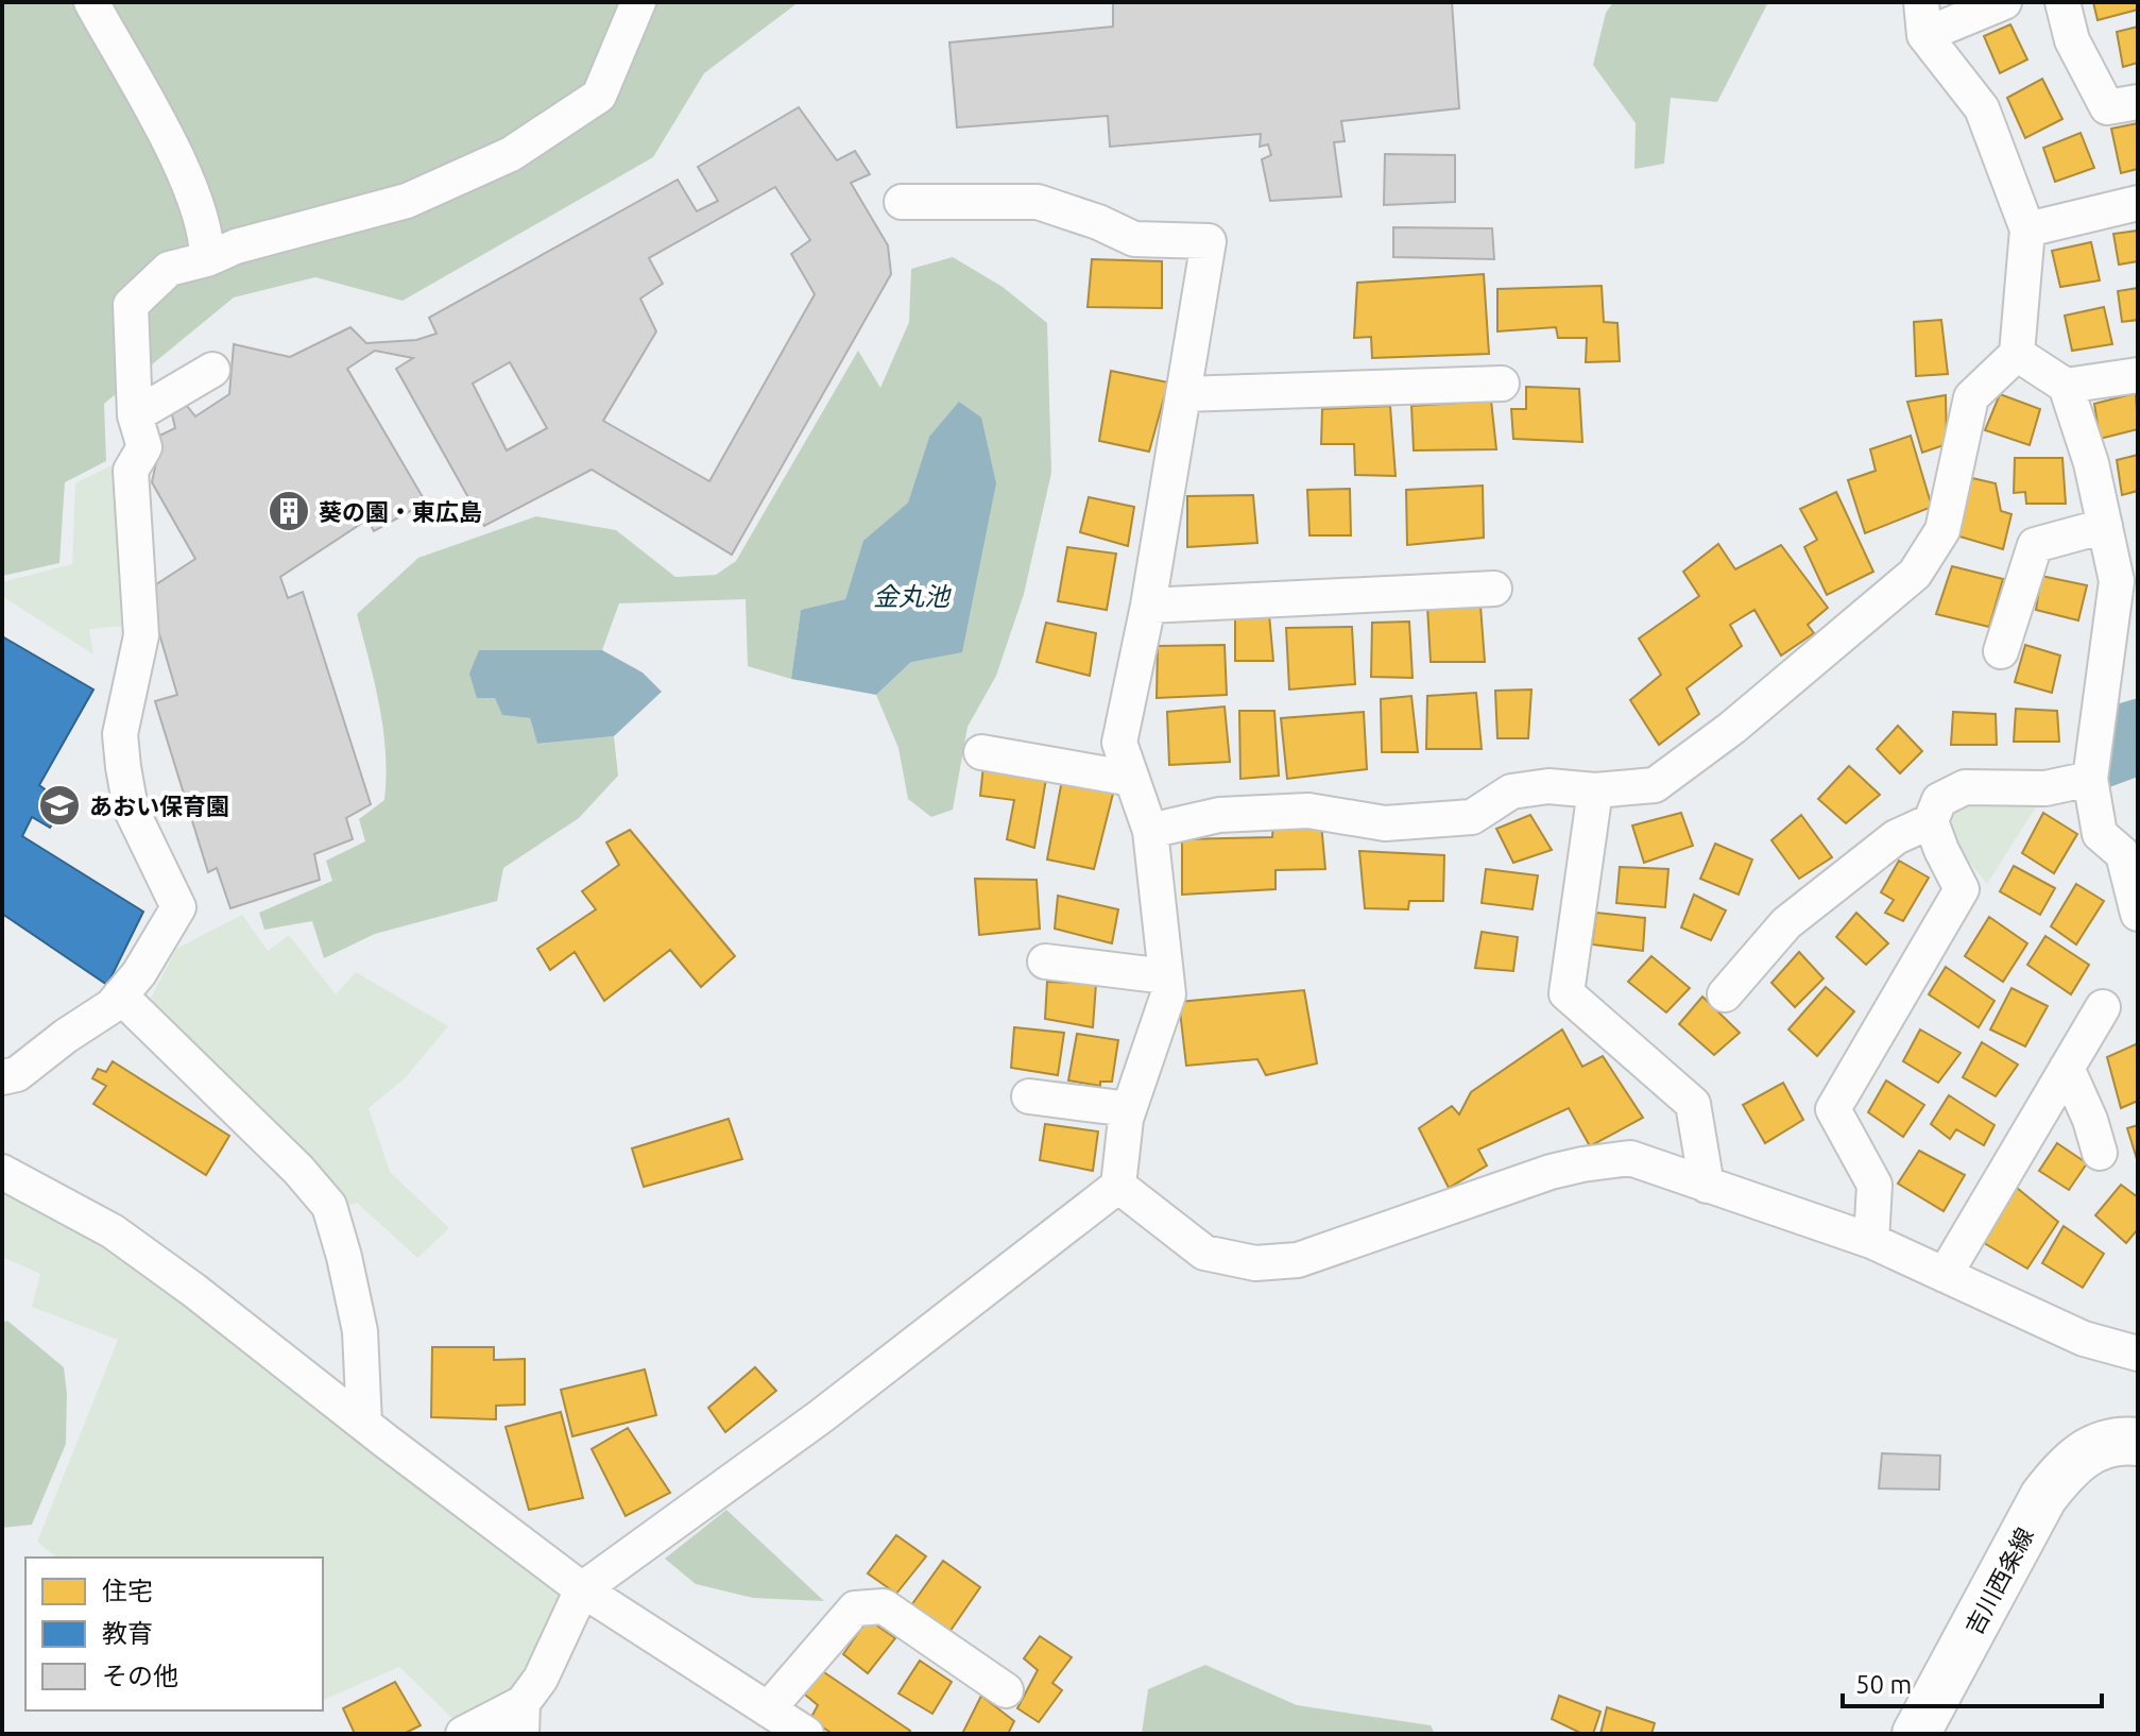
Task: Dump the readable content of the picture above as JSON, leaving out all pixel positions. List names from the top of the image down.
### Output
{
  "streets": {
    "main road": ["吉川西条線"]
  },
  "water": ["金丸池"],
  "places": {
    "building": ["葵の園・東広島"],
    "school or university": ["あおい保育園"]
  },
  "legend": ["住宅", "教育", "その他"],
  "scale_bar": "50 m"
}
